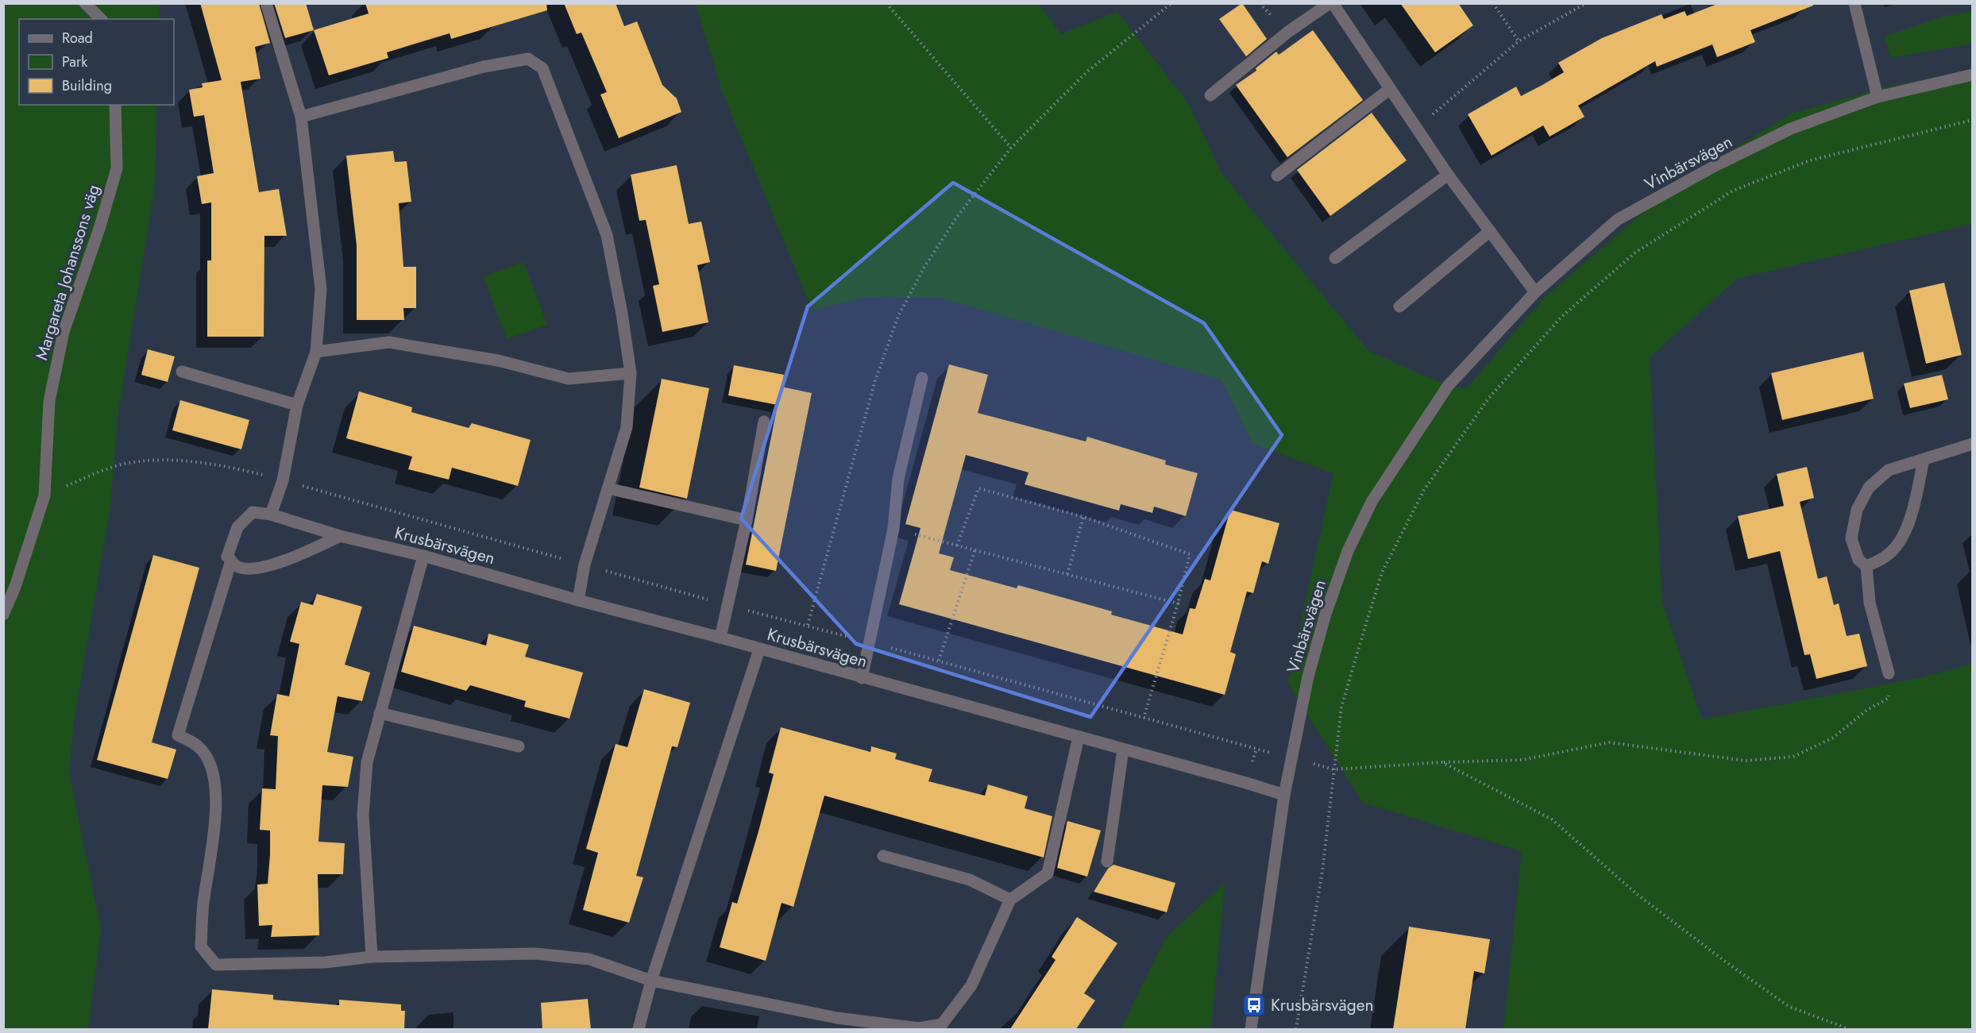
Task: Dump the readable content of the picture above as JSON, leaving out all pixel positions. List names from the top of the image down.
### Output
{
  "streets": {
    "street": ["Vinbärsvägen", "Margareta Johanssons väg", "Krusbärsvägen"]
  },
  "crossings": [
    ["Vinbärsvägen", "Krusbärsvägen"]
  ],
  "places": {
    "bus stop": ["Krusbärsvägen"]
  },
  "legend": ["Road", "Park", "Building"]
}
